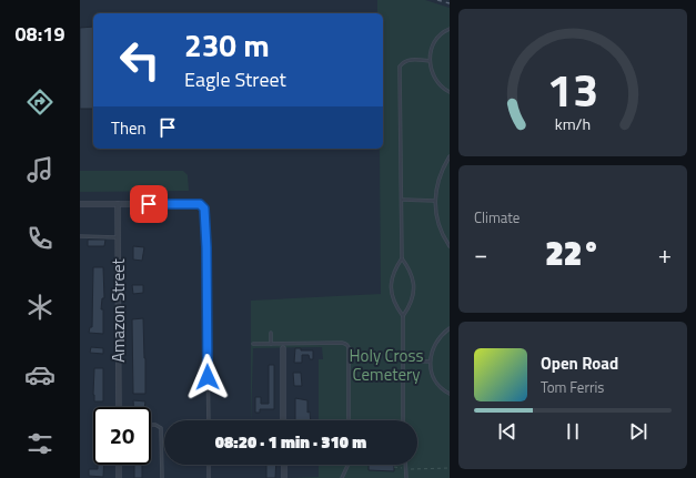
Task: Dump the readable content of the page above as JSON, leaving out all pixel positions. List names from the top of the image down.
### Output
{
  "streets": {
    "street": ["Amazon Street"]
  },
  "parks": ["Holy Cross Cemetery"],
  "page": {
    "tabs": "08:19",
    "turn": ["230 m", "Eagle Street"],
    "then": "Then",
    "tile": "Climate",
    "heat": ["−", "22°", "+"],
    "song": ["Open Road", "Tom Ferris"],
    "limit": "20",
    "trip": "08:20 · 1 min · 310 m",
    "gauge": ["13", "km/h"]
  }
}
